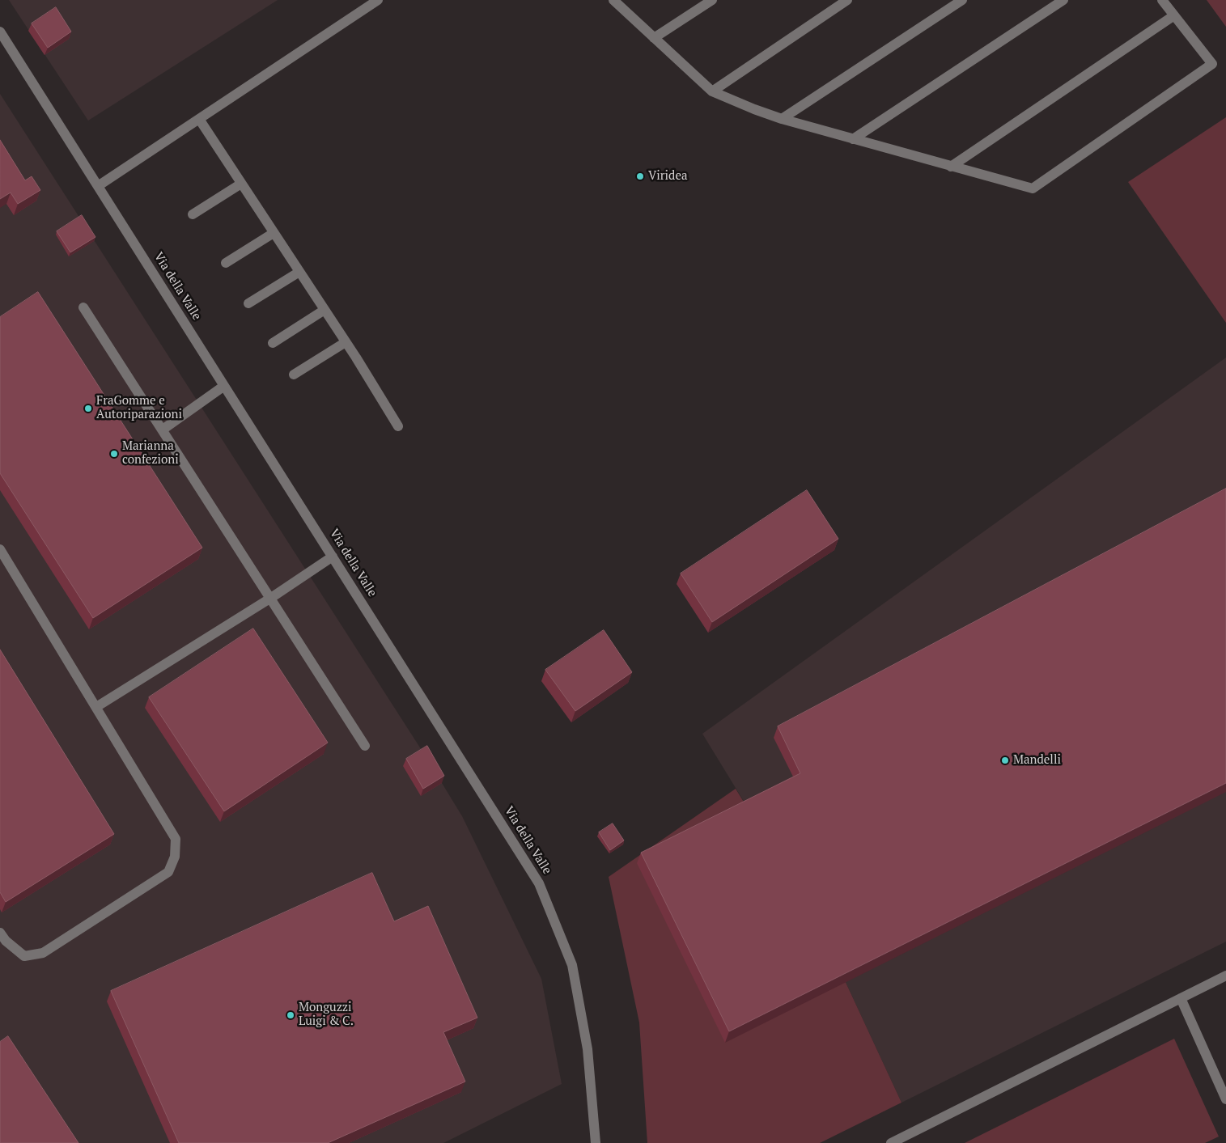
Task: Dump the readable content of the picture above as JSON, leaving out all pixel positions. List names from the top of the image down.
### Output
{
  "streets": {
    "street": ["Via della Valle"]
  },
  "places": [
    "Viridea",
    "FraGomme e Autoriparazioni",
    "Marianna confezioni",
    "Mandelli",
    "Monguzzi Luigi & C."
  ]
}
